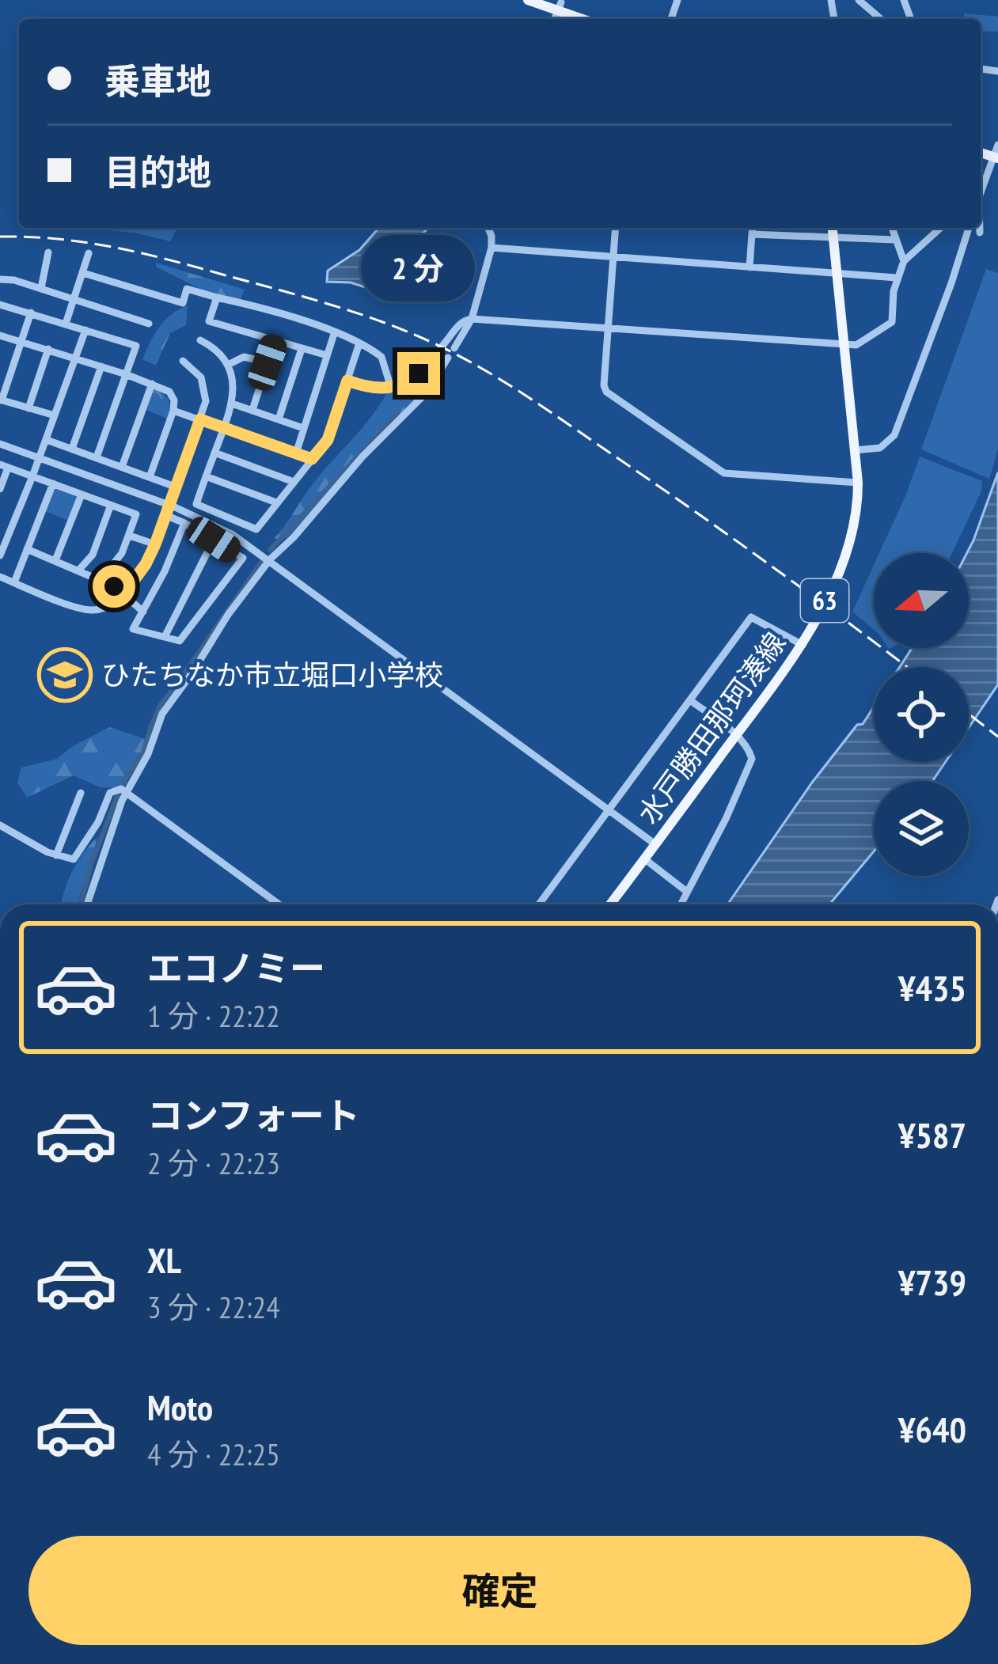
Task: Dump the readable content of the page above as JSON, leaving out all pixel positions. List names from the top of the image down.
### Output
{
  "streets": {
    "main road": ["63", "水戸勝田那珂湊線"]
  },
  "places": {
    "school or university": ["ひたちなか市立堀口小学校"]
  },
  "north": "left",
  "page": {
    "banner": ["乗車地", "目的地"],
    "bubble": "2 分",
    "list": [
      {
        "name": "エコノミー",
        "note": "1 分 · 22:22",
        "value": "¥435"
      },
      {
        "name": "コンフォート",
        "note": "2 分 · 22:23",
        "value": "¥587"
      },
      {
        "name": "XL",
        "note": "3 分 · 22:24",
        "value": "¥739"
      },
      {
        "name": "Moto",
        "note": "4 分 · 22:25",
        "value": "¥640"
      }
    ],
    "buttons": "確定"
  }
}
